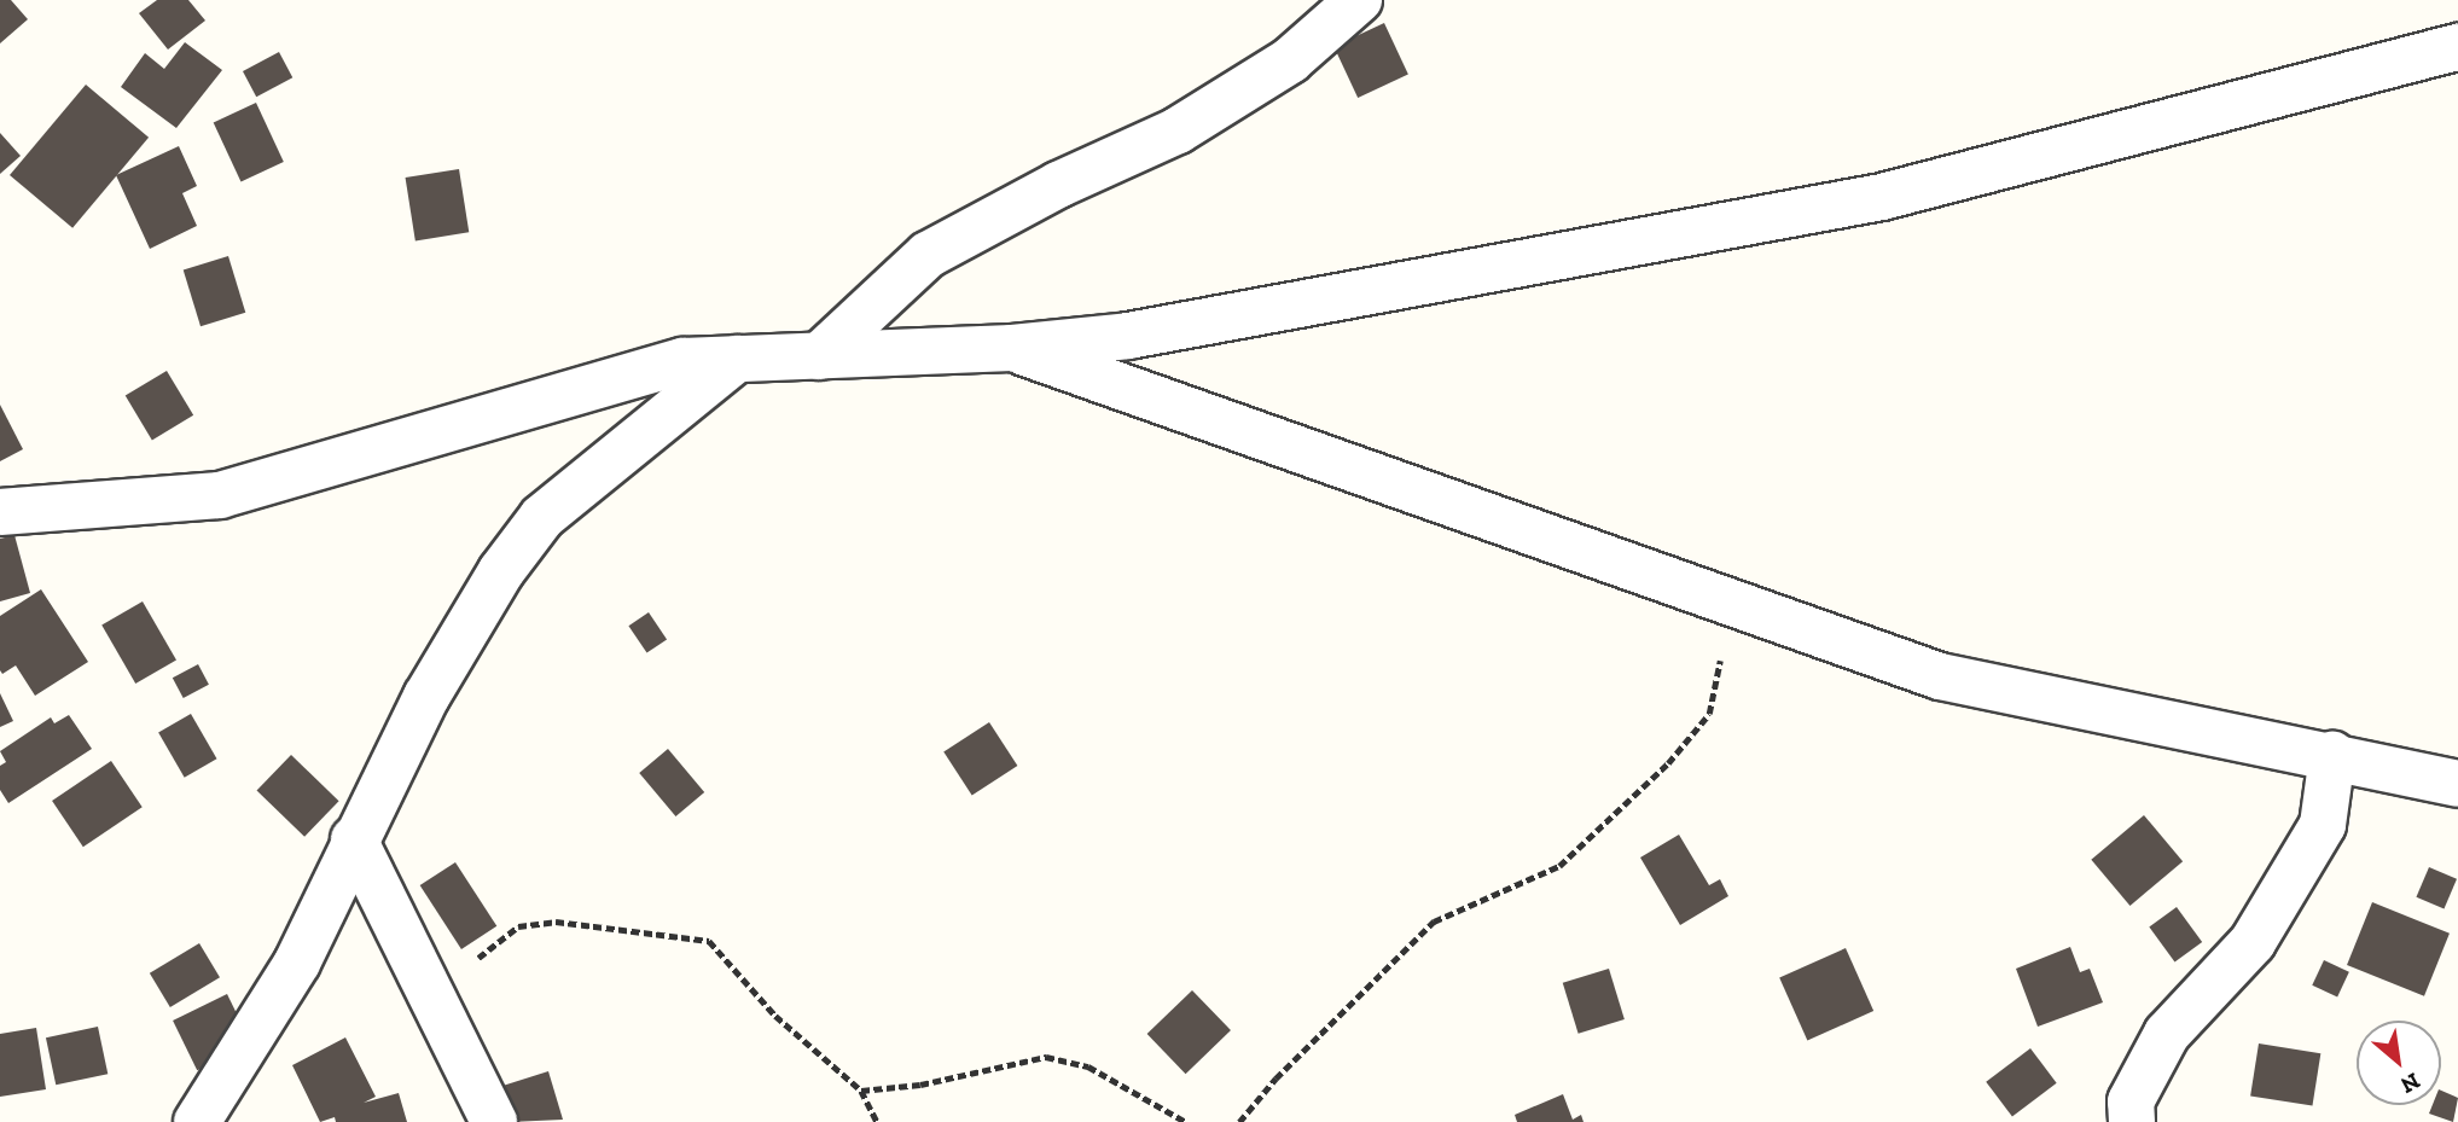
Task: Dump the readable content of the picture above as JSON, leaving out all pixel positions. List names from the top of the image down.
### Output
{
  "north": "bottom right"
}
